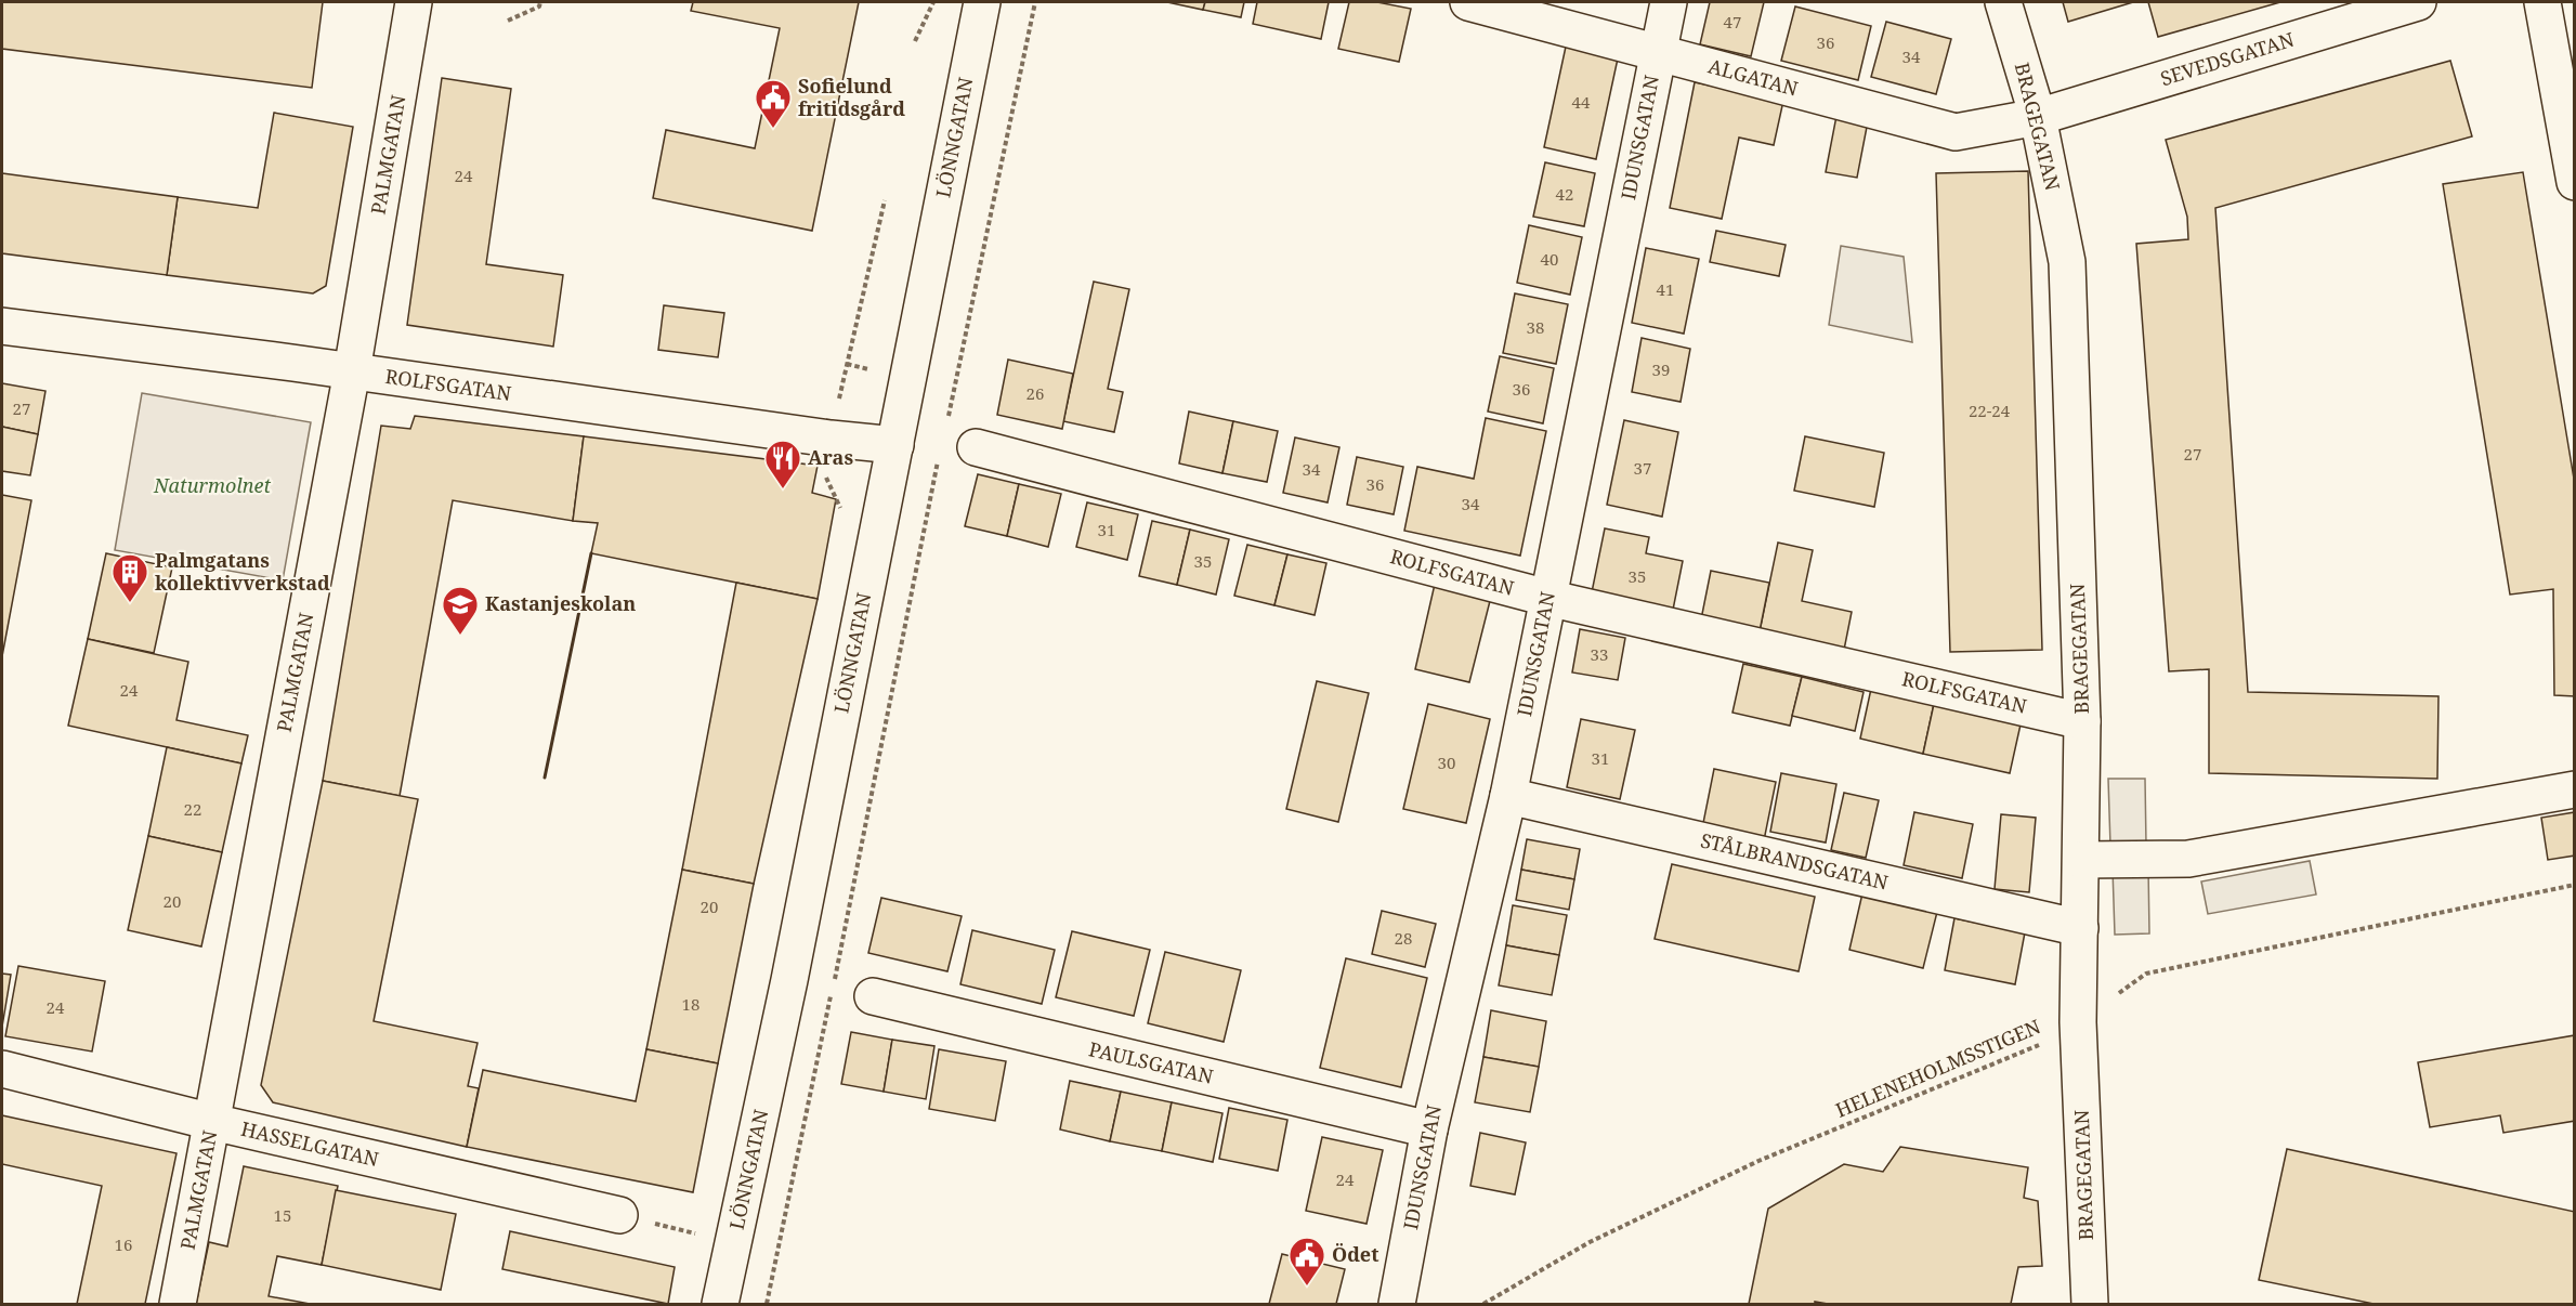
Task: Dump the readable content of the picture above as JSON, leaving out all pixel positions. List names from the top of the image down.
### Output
{
  "streets": {
    "street": [
      "SEVEDSGATAN",
      "ALGATAN",
      "BRAGEGATAN",
      "LÖNNGATAN",
      "IDUNSGATAN",
      "PALMGATAN",
      "ROLFSGATAN",
      "STÅLBRANDSGATAN",
      "PAULSGATAN",
      "HASSELGATAN"
    ],
    "path": ["HELENEHOLMSSTIGEN"]
  },
  "crossings": [
    ["SEVEDSGATAN", "ALGATAN"],
    ["SEVEDSGATAN", "BRAGEGATAN"],
    ["ALGATAN", "BRAGEGATAN"],
    ["ALGATAN", "IDUNSGATAN"],
    ["BRAGEGATAN", "ROLFSGATAN"],
    ["BRAGEGATAN", "STÅLBRANDSGATAN"],
    ["BRAGEGATAN", "HELENEHOLMSSTIGEN"],
    ["LÖNNGATAN", "ROLFSGATAN"],
    ["IDUNSGATAN", "ROLFSGATAN"],
    ["IDUNSGATAN", "STÅLBRANDSGATAN"],
    ["IDUNSGATAN", "PAULSGATAN"],
    ["PALMGATAN", "ROLFSGATAN"],
    ["PALMGATAN", "HASSELGATAN"]
  ],
  "parks": ["Naturmolnet"],
  "places": {
    "public building": ["Sofielund fritidsgård", "Ödet"],
    "restaurant": ["Aras"],
    "building": ["Palmgatans kollektivverkstad"],
    "school or university": ["Kastanjeskolan"]
  },
  "house_numbers": [
    "47",
    "36",
    "34",
    "44",
    "24",
    "42",
    "40",
    "41",
    "38",
    "39",
    "36",
    "26",
    "27",
    "22-24",
    "27",
    "37",
    "34",
    "36",
    "34",
    "31",
    "35",
    "35",
    "33",
    "24",
    "31",
    "30",
    "22",
    "20",
    "20",
    "28",
    "18",
    "24",
    "24",
    "15",
    "16"
  ]
}
